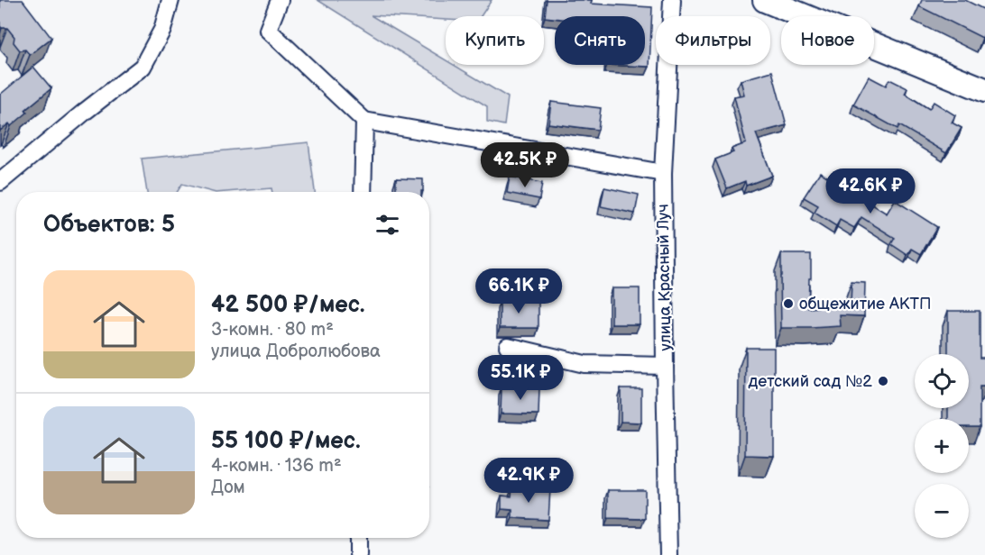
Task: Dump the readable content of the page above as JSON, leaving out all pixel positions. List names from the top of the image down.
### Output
{
  "streets": {
    "street": ["улица Красный Луч"]
  },
  "places": ["общежитие АКТП", "детский сад №2"],
  "page": {
    "chip": [
      "Купить",
      "Снять",
      "Фильтры",
      "Новое"
    ],
    "price": [
      "42.5K ₽",
      "42.6K ₽",
      "66.1K ₽",
      "55.1K ₽",
      "42.9K ₽"
    ],
    "heading": "Объектов: 5",
    "list": [
      {
        "name": "42 500 ₽/мес.",
        "note": "3-комн. · 80 m² · улица Добролюбова"
      },
      {
        "name": "55 100 ₽/мес.",
        "note": "4-комн. · 136 m² · Дом"
      }
    ],
    "map_buttons": ["+", "−"]
  }
}
